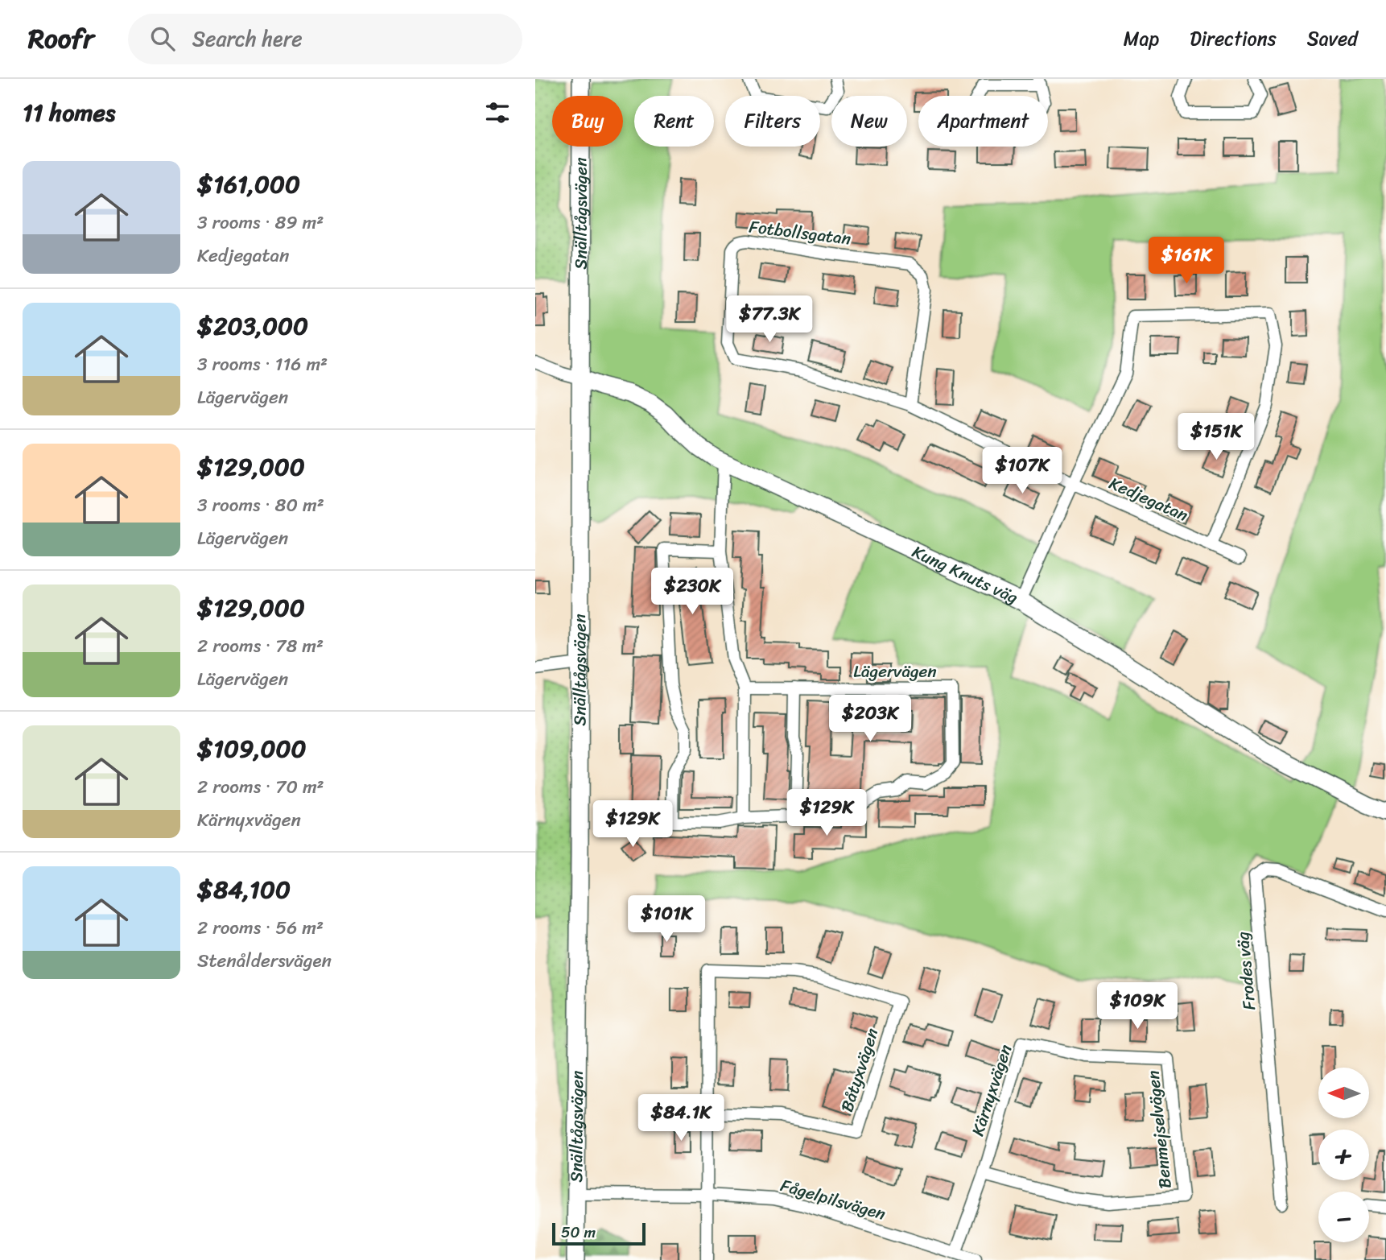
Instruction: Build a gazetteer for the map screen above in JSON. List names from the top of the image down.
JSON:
{
  "streets": {
    "street": [
      "Snälltågsvägen",
      "Fotbollsgatan",
      "Kedjegatan",
      "Kung Knuts väg",
      "Lägervägen",
      "Frodes väg",
      "Båtyxvägen",
      "Kärnyxvägen",
      "Benmejselvägen",
      "Fågelpilsvägen"
    ]
  },
  "crossings": [
    ["Snälltågsvägen", "Kung Knuts väg"],
    ["Snälltågsvägen", "Fågelpilsvägen"],
    ["Fotbollsgatan", "Kedjegatan"],
    ["Kärnyxvägen", "Benmejselvägen"],
    ["Kärnyxvägen", "Fågelpilsvägen"]
  ],
  "scale_bar": "50 m",
  "north": "left",
  "page": {
    "header": "Roofr",
    "search": "Search here",
    "nav": ["Map", "Directions", "Saved"],
    "heading": "11 homes",
    "chip": [
      "Buy",
      "Rent",
      "Filters",
      "New",
      "Apartment"
    ],
    "list": [
      {
        "name": "$161,000",
        "note": "3 rooms · 89 m² · Kedjegatan"
      },
      {
        "name": "$203,000",
        "note": "3 rooms · 116 m² · Lägervägen"
      },
      {
        "name": "$129,000",
        "note": "3 rooms · 80 m² · Lägervägen"
      },
      {
        "name": "$129,000",
        "note": "2 rooms · 78 m² · Lägervägen"
      },
      {
        "name": "$109,000",
        "note": "2 rooms · 70 m² · Kärnyxvägen"
      },
      {
        "name": "$84,100",
        "note": "2 rooms · 56 m² · Stenåldersvägen"
      }
    ],
    "price": [
      "$161K",
      "$77.3K",
      "$151K",
      "$107K",
      "$230K",
      "$203K",
      "$129K",
      "$129K",
      "$101K",
      "$109K",
      "$84.1K"
    ],
    "map_buttons": ["+", "−"],
    "scale": "50 m"
  }
}
